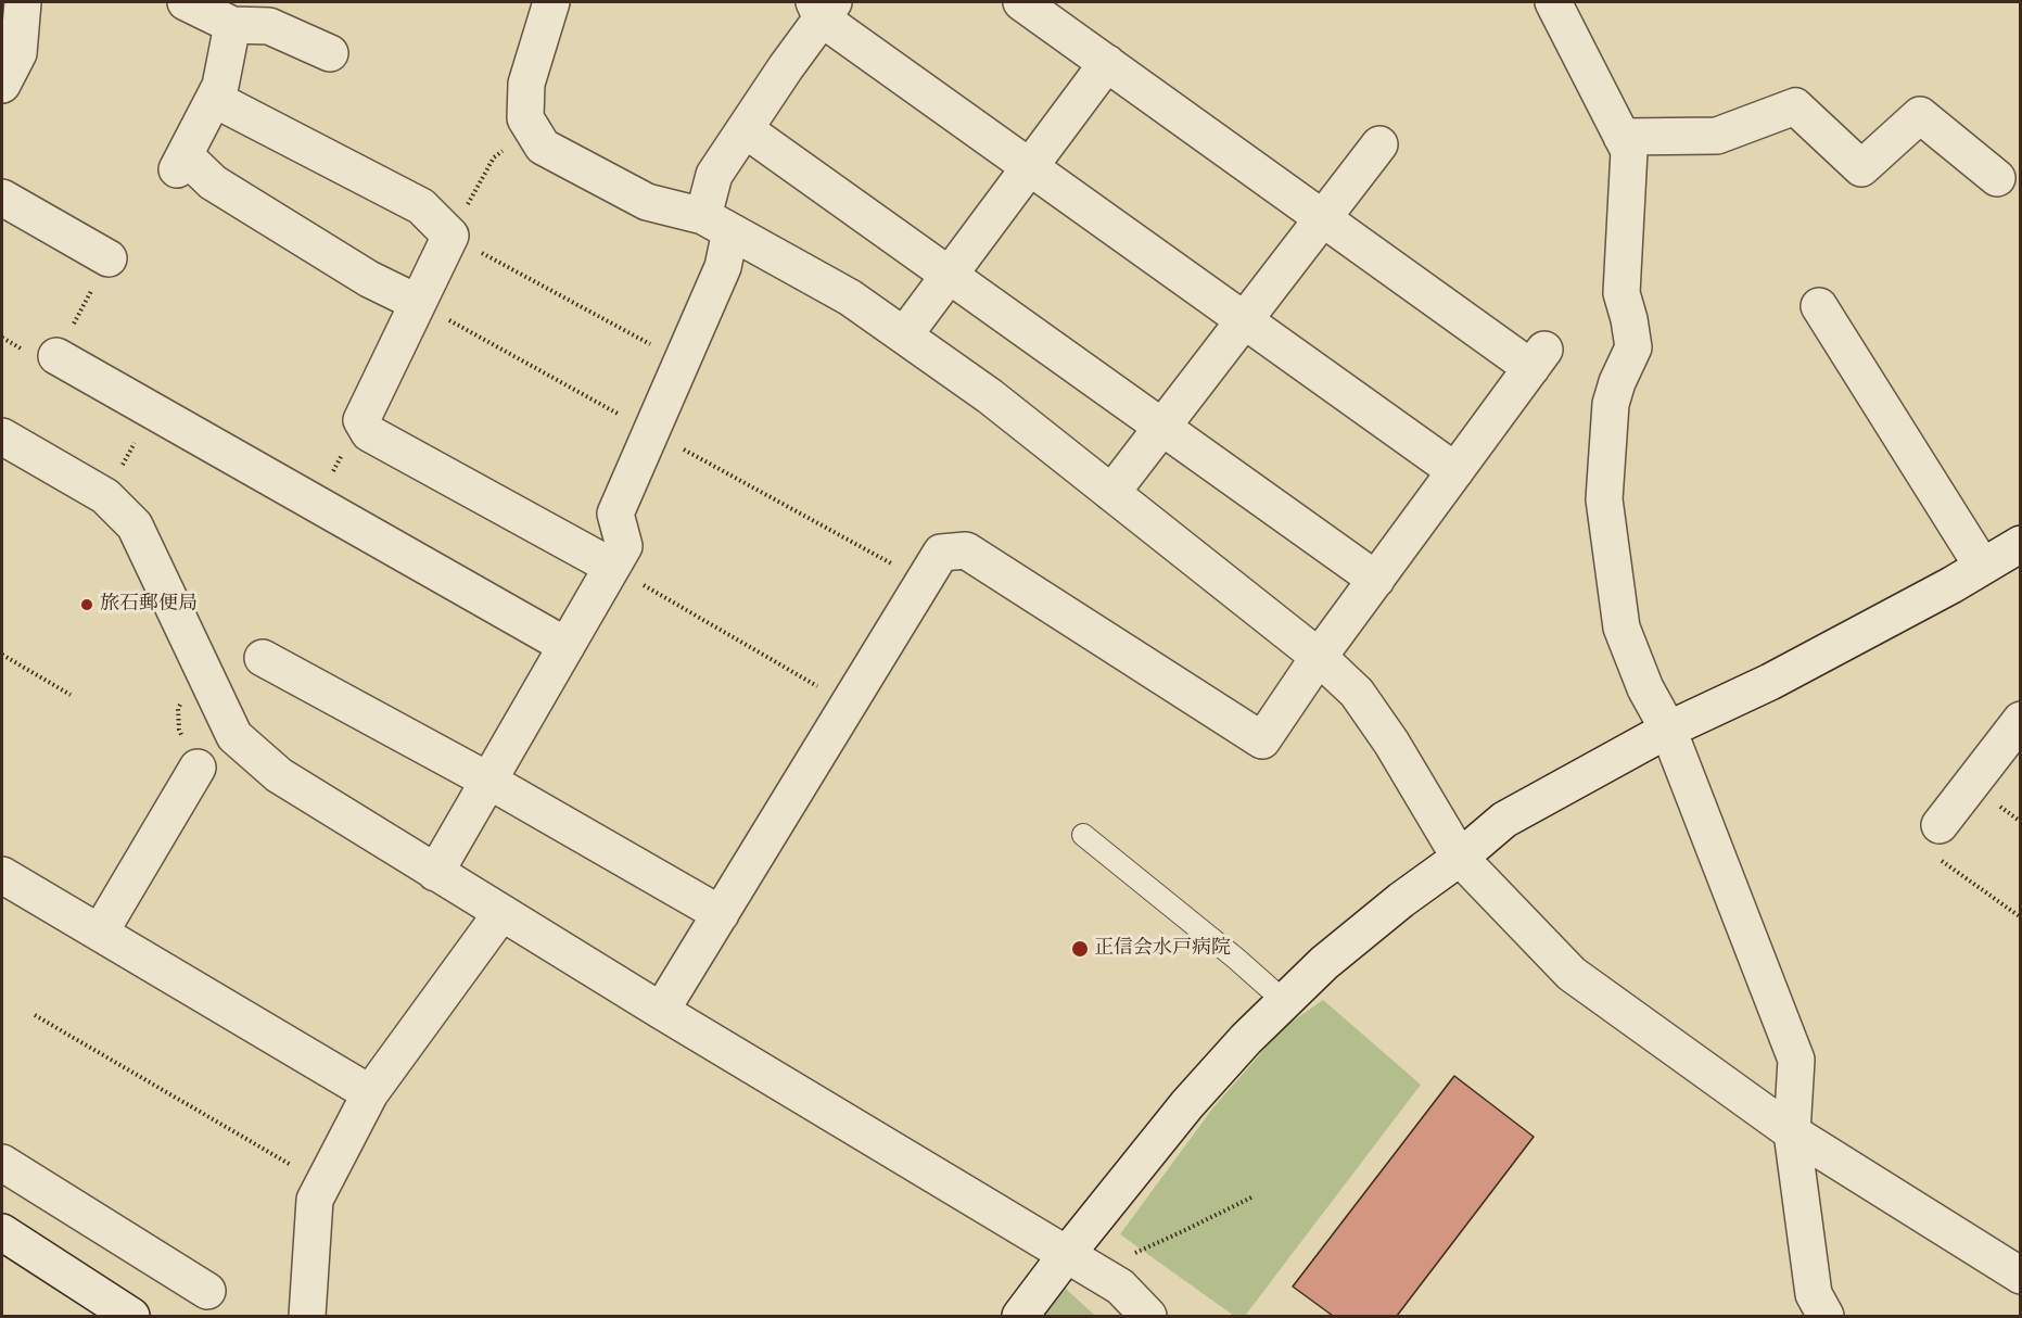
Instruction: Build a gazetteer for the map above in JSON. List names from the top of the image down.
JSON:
{
  "places": ["旅石郵便局", "正信会水戸病院"]
}
